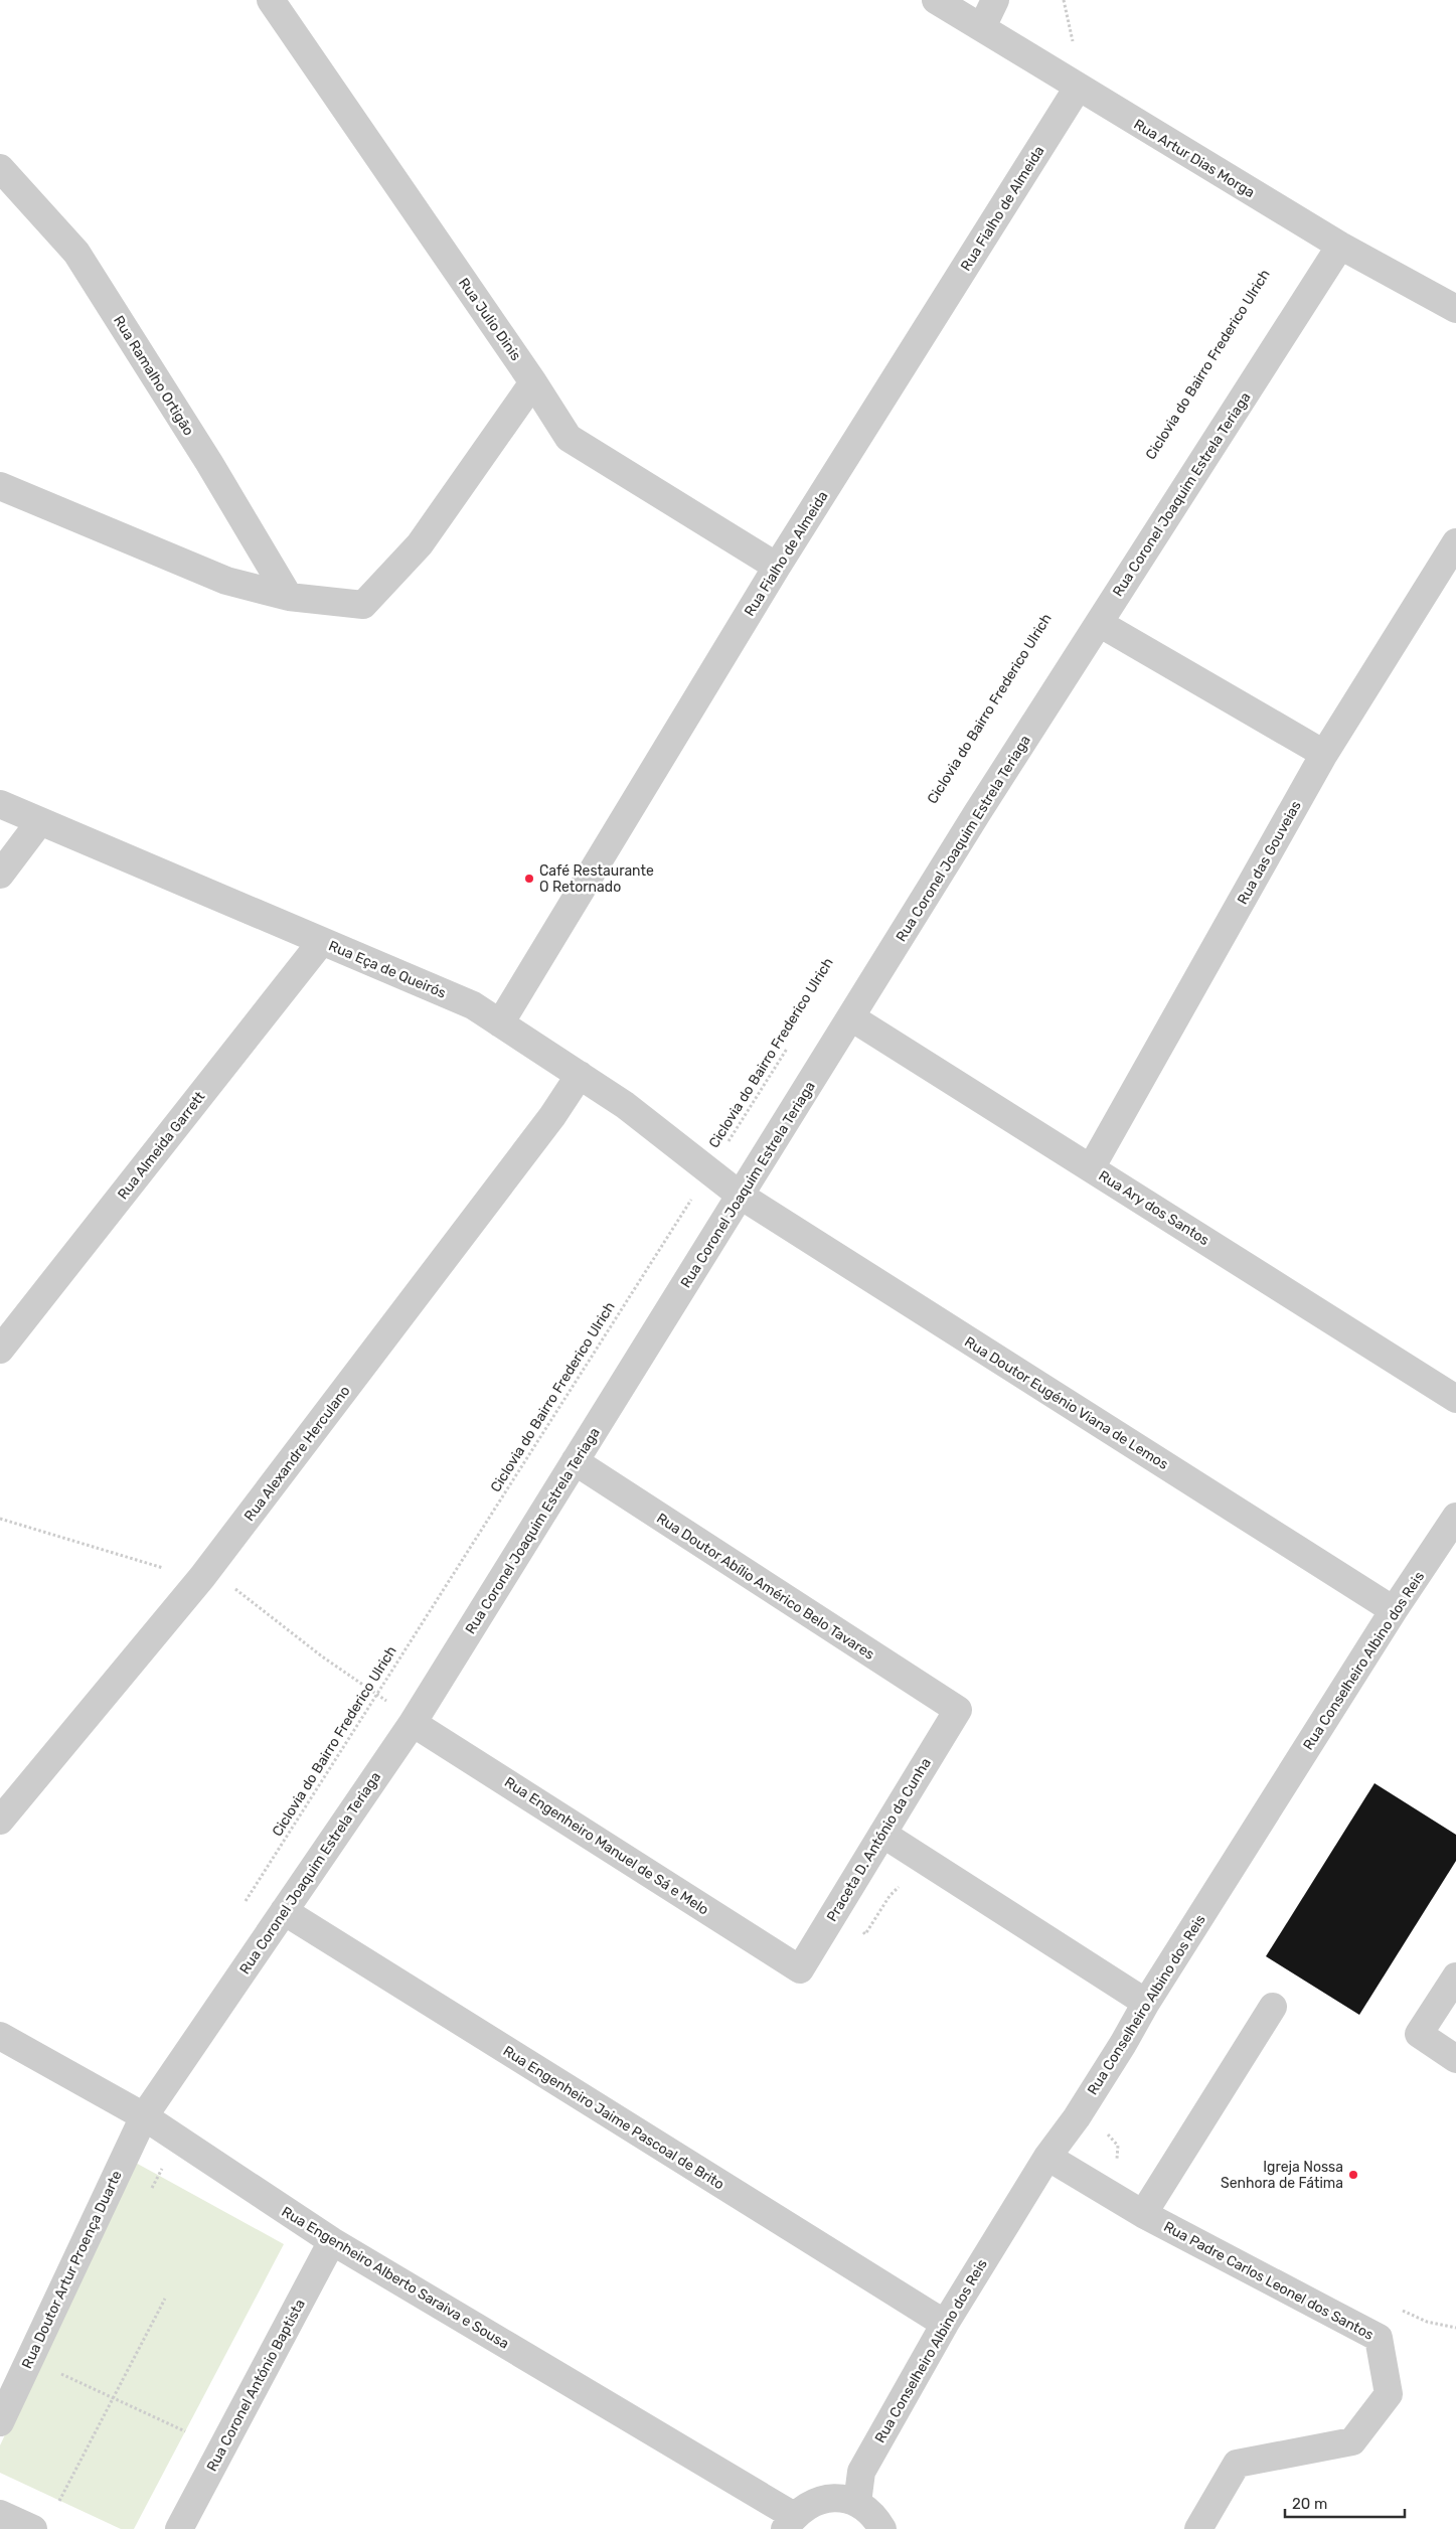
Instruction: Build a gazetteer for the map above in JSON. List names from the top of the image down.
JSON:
{
  "streets": {
    "street": [
      "Rua Artur Dias Morga",
      "Rua Fialho de Almeida",
      "Rua Julio Dinis",
      "Rua Ramalho Ortigão",
      "Rua Coronel Joaquim Estrela Teriaga",
      "Rua das Gouveias",
      "Rua Eça de Queirós",
      "Rua Almeida Garrett",
      "Rua Ary dos Santos",
      "Rua Doutor Eugénio Viana de Lemos",
      "Rua Alexandre Herculano",
      "Rua Doutor Abílio Américo Belo Tavares",
      "Rua Conselheiro Albino dos Reis",
      "Praceta D. António da Cunha",
      "Rua Engenheiro Manuel de Sá e Melo",
      "Rua Engenheiro Jaime Pascoal de Brito",
      "Rua Doutor Artur Proença Duarte",
      "Rua Engenheiro Alberto Saraiva e Sousa",
      "Rua Padre Carlos Leonel dos Santos",
      "Rua Coronel António Baptista"
    ],
    "path": ["Ciclovia do Bairro Frederico Ulrich"]
  },
  "crossings": [
    ["Rua Artur Dias Morga", "Rua Fialho de Almeida"],
    ["Rua Artur Dias Morga", "Rua Coronel Joaquim Estrela Teriaga"],
    ["Rua Fialho de Almeida", "Rua Julio Dinis"],
    ["Rua Fialho de Almeida", "Rua Eça de Queirós"],
    ["Ciclovia do Bairro Frederico Ulrich", "Rua Eça de Queirós"],
    ["Rua Coronel Joaquim Estrela Teriaga", "Rua Eça de Queirós"],
    ["Rua Coronel Joaquim Estrela Teriaga", "Rua Ary dos Santos"],
    ["Rua Coronel Joaquim Estrela Teriaga", "Rua Doutor Eugénio Viana de Lemos"],
    ["Rua Coronel Joaquim Estrela Teriaga", "Rua Doutor Abílio Américo Belo Tavares"],
    ["Rua Coronel Joaquim Estrela Teriaga", "Rua Engenheiro Manuel de Sá e Melo"],
    ["Rua Coronel Joaquim Estrela Teriaga", "Rua Engenheiro Jaime Pascoal de Brito"],
    ["Rua Coronel Joaquim Estrela Teriaga", "Rua Doutor Artur Proença Duarte"],
    ["Rua Coronel Joaquim Estrela Teriaga", "Rua Engenheiro Alberto Saraiva e Sousa"],
    ["Rua das Gouveias", "Rua Ary dos Santos"],
    ["Rua Eça de Queirós", "Rua Almeida Garrett"],
    ["Rua Eça de Queirós", "Rua Doutor Eugénio Viana de Lemos"],
    ["Rua Eça de Queirós", "Rua Alexandre Herculano"],
    ["Rua Doutor Eugénio Viana de Lemos", "Rua Conselheiro Albino dos Reis"],
    ["Rua Doutor Abílio Américo Belo Tavares", "Praceta D. António da Cunha"],
    ["Rua Conselheiro Albino dos Reis", "Rua Engenheiro Jaime Pascoal de Brito"],
    ["Rua Conselheiro Albino dos Reis", "Rua Padre Carlos Leonel dos Santos"],
    ["Praceta D. António da Cunha", "Rua Engenheiro Manuel de Sá e Melo"],
    ["Rua Doutor Artur Proença Duarte", "Rua Engenheiro Alberto Saraiva e Sousa"],
    ["Rua Engenheiro Alberto Saraiva e Sousa", "Rua Coronel António Baptista"]
  ],
  "places": ["Café Restaurante O Retornado", "Igreja Nossa Senhora de Fátima"],
  "scale_bar": "20 m"
}
